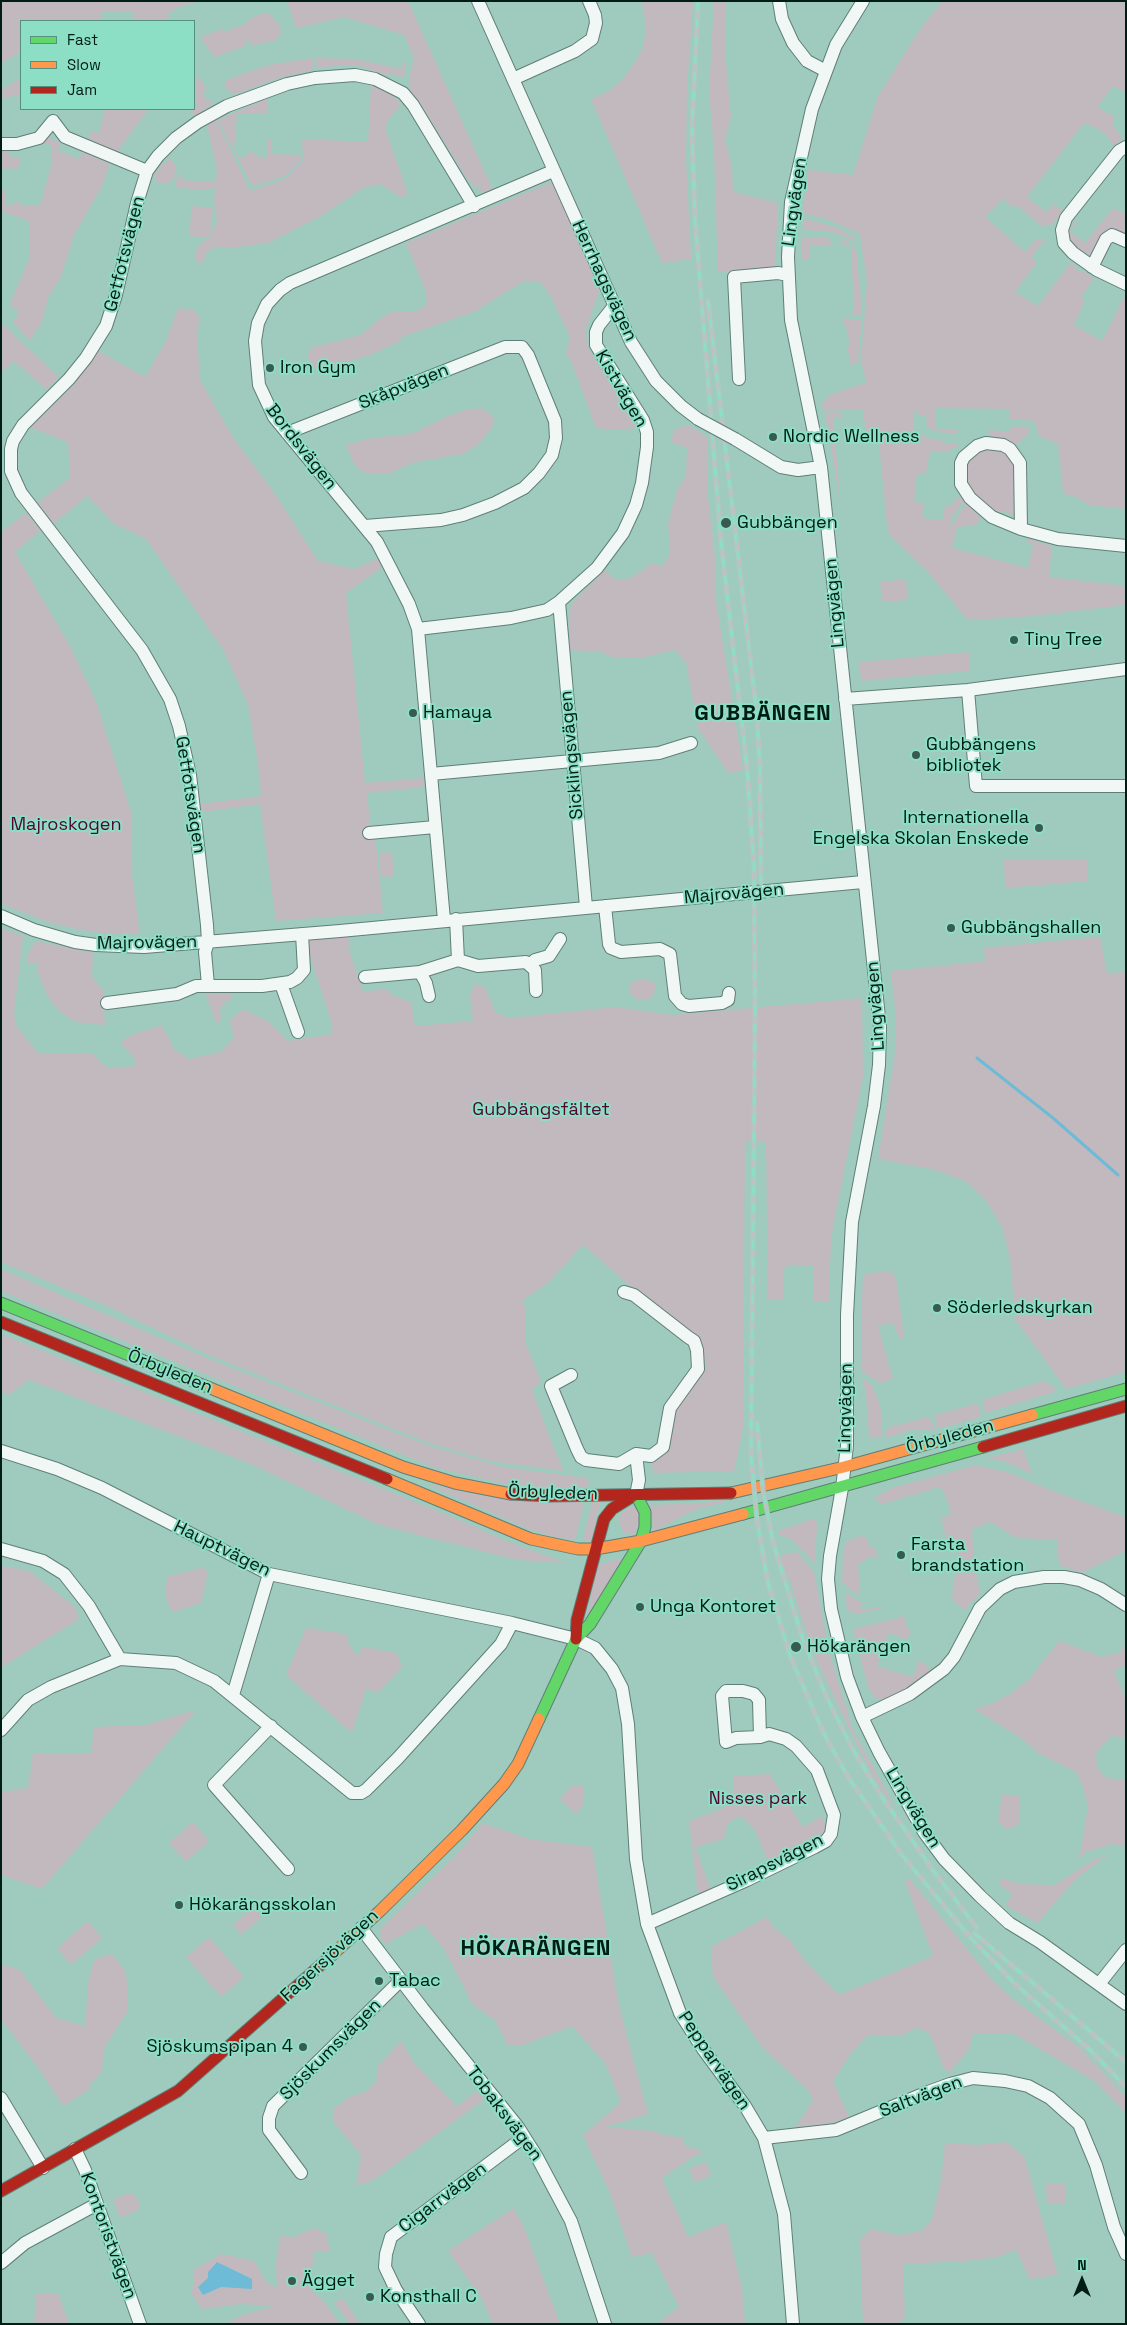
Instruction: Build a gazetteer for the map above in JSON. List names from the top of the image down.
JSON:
{
  "streets": {
    "main road": ["Örbyleden", "Fagersjövägen"],
    "street": [
      "Lingvägen",
      "Getfotsvägen",
      "Herrhagsvägen",
      "Skåpvägen",
      "Kistvägen",
      "Bordsvägen",
      "Sicklingsvägen",
      "Majrovägen",
      "Hauptvägen",
      "Sirapsvägen",
      "Sjöskumsvägen",
      "Pepparvägen",
      "Saltvägen",
      "Tobaksvägen",
      "Cigarrvägen",
      "Kontoristvägen"
    ]
  },
  "crossings": [
    ["Lingvägen", "Herrhagsvägen"],
    ["Lingvägen", "Majrovägen"],
    ["Lingvägen", "Örbyleden"],
    ["Getfotsvägen", "Bordsvägen"],
    ["Getfotsvägen", "Majrovägen"],
    ["Herrhagsvägen", "Kistvägen"],
    ["Herrhagsvägen", "Bordsvägen"],
    ["Skåpvägen", "Bordsvägen"],
    ["Kistvägen", "Bordsvägen"],
    ["Kistvägen", "Sicklingsvägen"],
    ["Bordsvägen", "Majrovägen"],
    ["Sicklingsvägen", "Majrovägen"],
    ["Örbyleden", "Fagersjövägen"],
    ["Hauptvägen", "Fagersjövägen"],
    ["Hauptvägen", "Pepparvägen"],
    ["Sirapsvägen", "Pepparvägen"],
    ["Fagersjövägen", "Pepparvägen"],
    ["Fagersjövägen", "Tobaksvägen"],
    ["Fagersjövägen", "Kontoristvägen"],
    ["Sjöskumsvägen", "Tobaksvägen"],
    ["Pepparvägen", "Saltvägen"],
    ["Tobaksvägen", "Cigarrvägen"]
  ],
  "districts": ["GUBBÄNGEN", "HÖKARÄNGEN"],
  "parks": ["Majroskogen", "Gubbängsfältet", "Nisses park"],
  "places": [
    "Iron Gym",
    "Nordic Wellness",
    "Gubbängen",
    "Tiny Tree",
    "Hamaya",
    "Gubbängens bibliotek",
    "Internationella Engelska Skolan Enskede",
    "Gubbängshallen",
    "Söderledskyrkan",
    "Farsta brandstation",
    "Unga Kontoret",
    "Hökarängen",
    "Hökarängsskolan",
    "Tabac",
    "Sjöskumspipan 4",
    "Ägget",
    "Konsthall C"
  ],
  "legend": ["Fast", "Slow", "Jam"],
  "north": "top"
}
